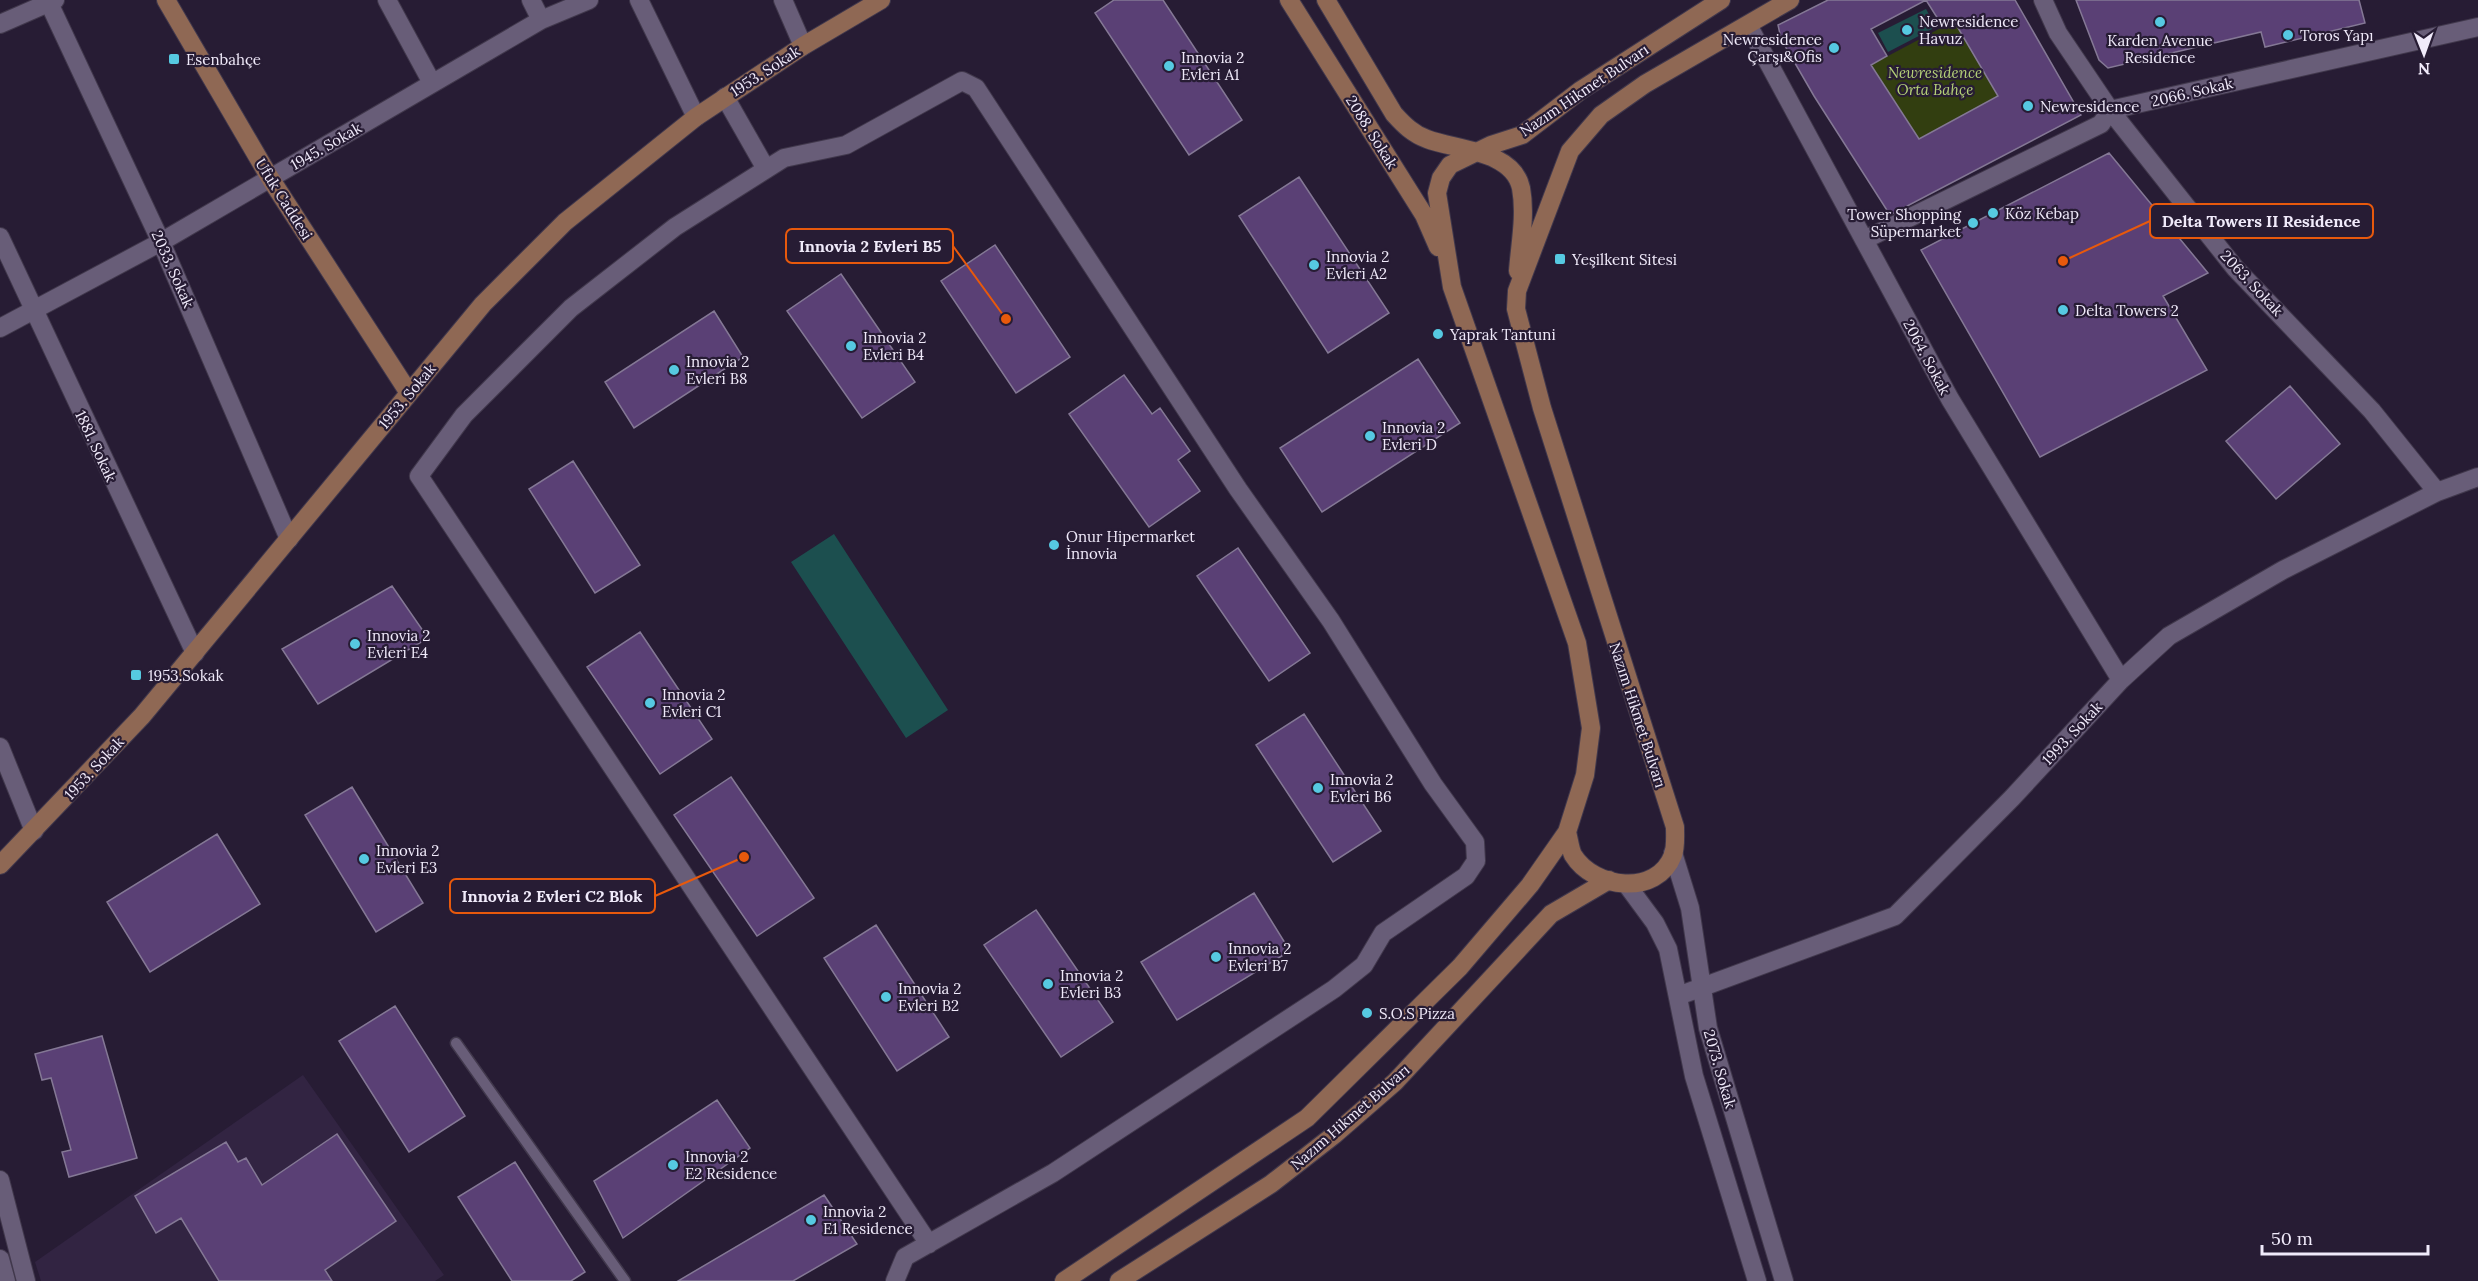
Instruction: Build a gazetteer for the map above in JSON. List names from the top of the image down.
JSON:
{
  "streets": {
    "main road": [
      "1953. Sokak",
      "Nazım Hikmet Bulvarı",
      "2088. Sokak",
      "Ufuk Caddesi"
    ],
    "street": [
      "2066. Sokak",
      "1945. Sokak",
      "2033. Sokak",
      "2063. Sokak",
      "2064. Sokak",
      "1881. Sokak",
      "1993. Sokak",
      "2073. Sokak"
    ]
  },
  "crossings": [
    ["1953. Sokak", "Ufuk Caddesi"],
    ["1953. Sokak", "2033. Sokak"],
    ["1953. Sokak", "1881. Sokak"],
    ["Nazım Hikmet Bulvarı", "2088. Sokak"],
    ["Nazım Hikmet Bulvarı", "2064. Sokak"],
    ["Nazım Hikmet Bulvarı", "2073. Sokak"],
    ["2066. Sokak", "2063. Sokak"],
    ["1945. Sokak", "Ufuk Caddesi"],
    ["1945. Sokak", "2033. Sokak"],
    ["1945. Sokak", "1881. Sokak"],
    ["2063. Sokak", "1993. Sokak"],
    ["2064. Sokak", "1993. Sokak"],
    ["1993. Sokak", "2073. Sokak"]
  ],
  "parks": ["Newresidence Orta Bahçe"],
  "places": {
    "other": [
      "Karden Avenue Residence",
      "Newresidence Havuz",
      "Toros Yapı",
      "Newresidence Çarşı&Ofis",
      "Innovia 2 Evleri A1",
      "Newresidence",
      "Köz Kebap",
      "Tower Shopping Süpermarket",
      "Delta Towers II Residence",
      "Innovia 2 Evleri A2",
      "Delta Towers 2",
      "Innovia 2 Evleri B5",
      "Yaprak Tantuni",
      "Innovia 2 Evleri B4",
      "Innovia 2 Evleri B8",
      "Innovia 2 Evleri D",
      "Onur Hipermarket İnnovia",
      "Innovia 2 Evleri E4",
      "Innovia 2 Evleri C1",
      "Innovia 2 Evleri B6",
      "Innovia 2 Evleri C2 Blok",
      "Innovia 2 Evleri E3",
      "Innovia 2 Evleri B7",
      "Innovia 2 Evleri B3",
      "Innovia 2 Evleri B2",
      "S.O.S Pizza",
      "Innovia 2 E2 Residence",
      "Innovia 2 E1 Residence"
    ],
    "transit": ["Esenbahçe", "Yeşilkent Sitesi", "1953.Sokak"]
  },
  "scale_bar": "50 m",
  "north": "bottom"
}
